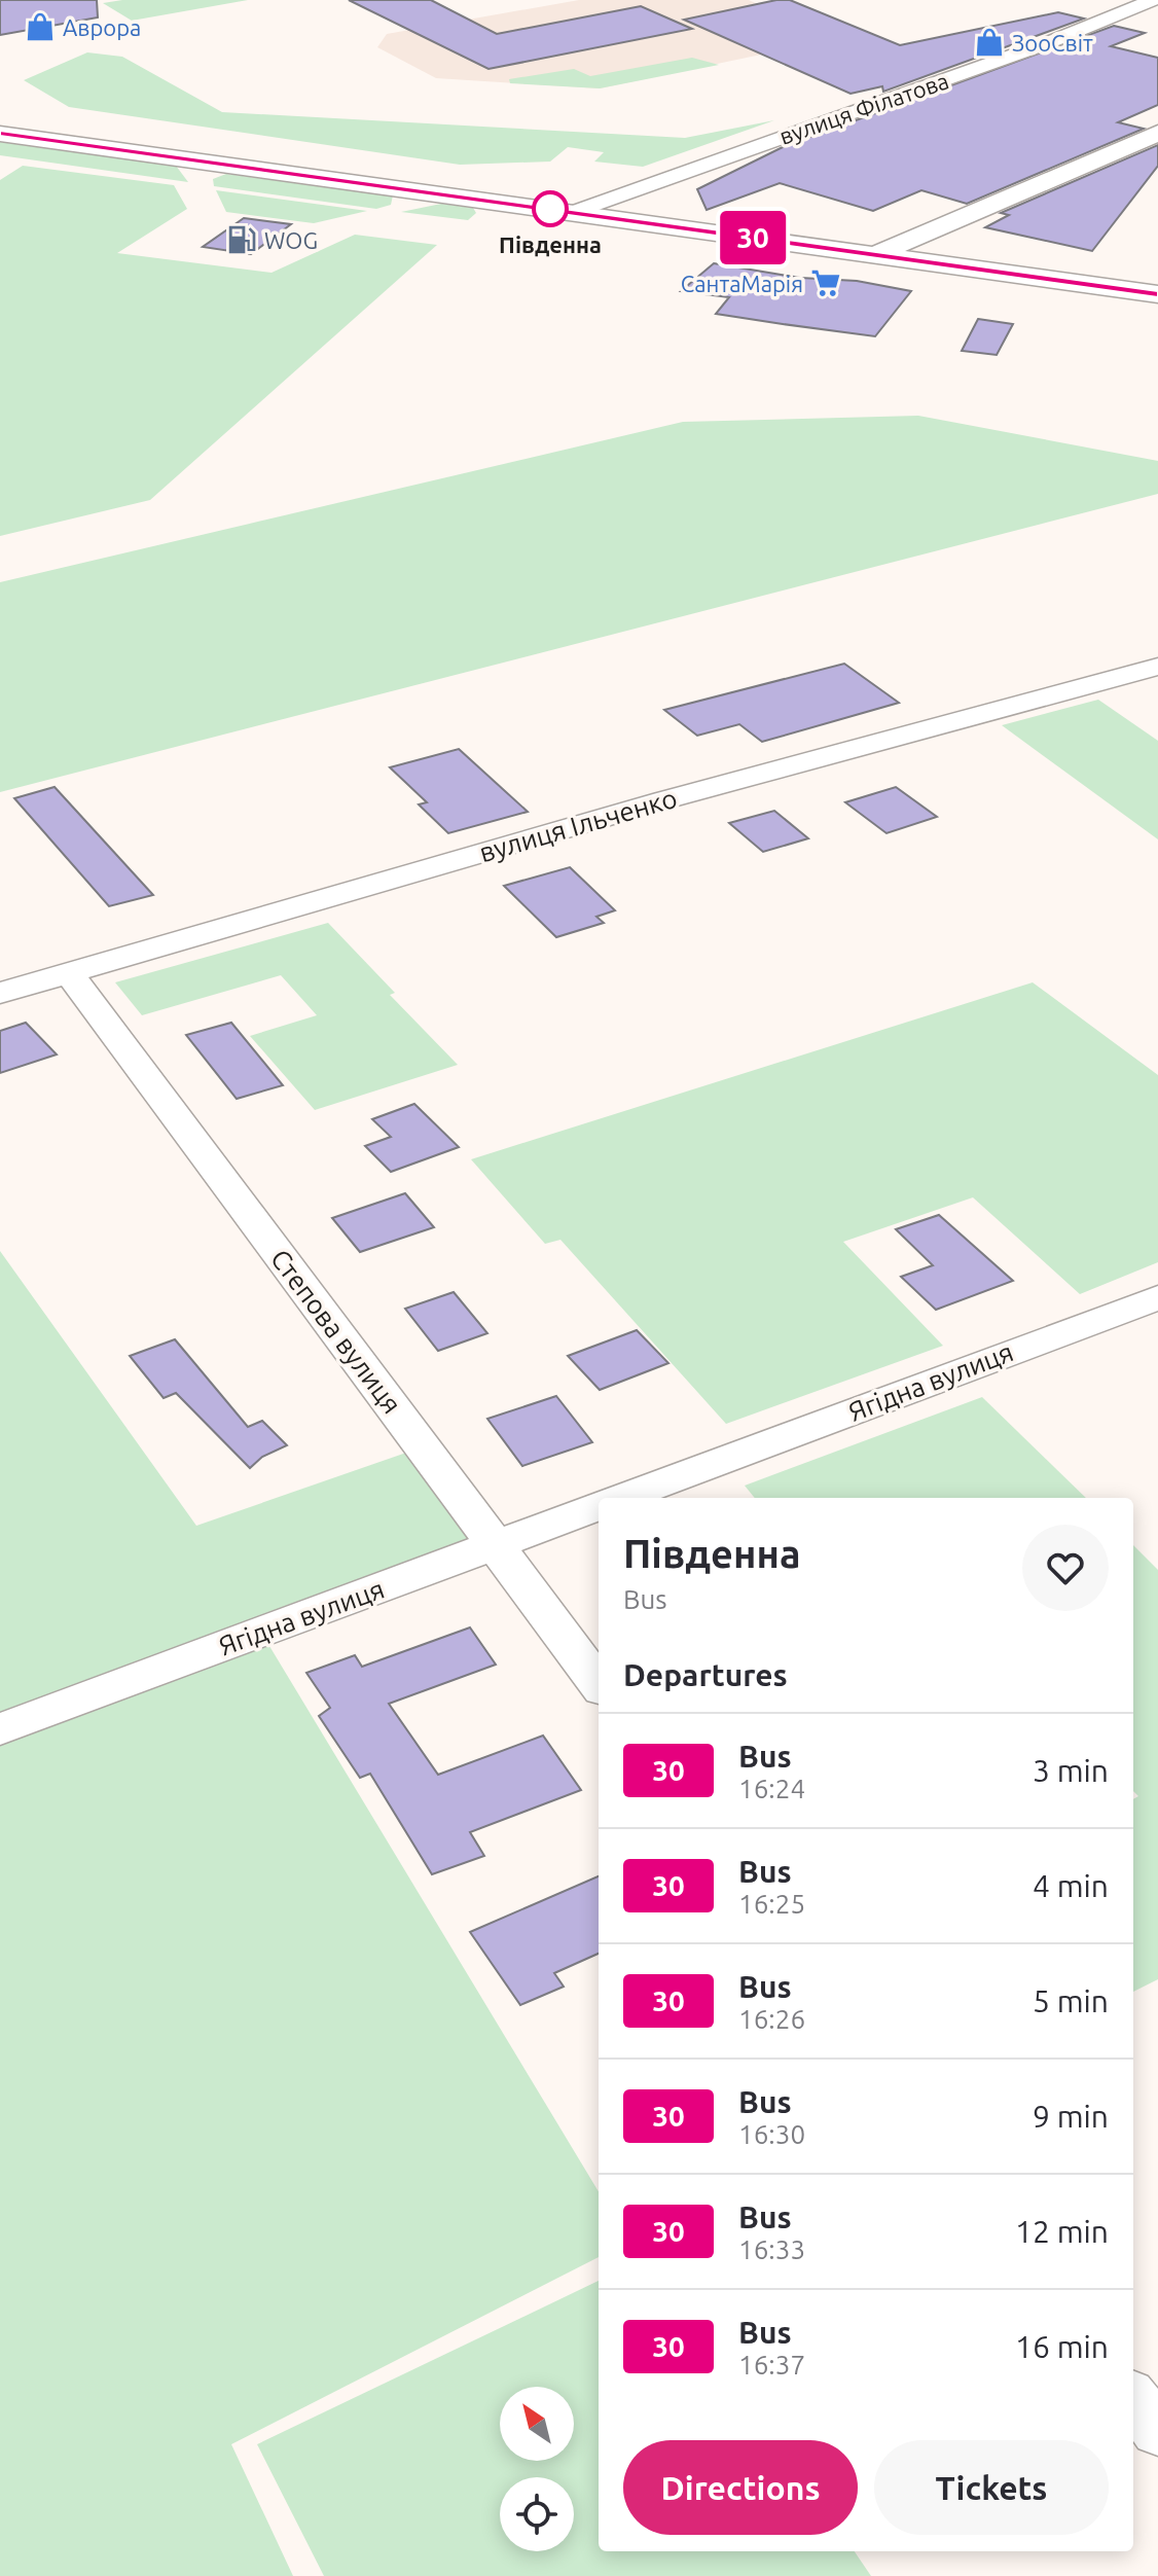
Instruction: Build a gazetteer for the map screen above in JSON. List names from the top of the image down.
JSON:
{
  "streets": {
    "street": [
      "вулиця Філатова",
      "вулиця Ільченко",
      "Степова вулиця",
      "Ягідна вулиця"
    ]
  },
  "crossings": [
    ["вулиця Ільченко", "Степова вулиця"],
    ["Степова вулиця", "Ягідна вулиця"]
  ],
  "places": {
    "shop": ["Аврора", "ЗооСвiт"],
    "other": ["Південна"],
    "fuel station": ["WOG"],
    "supermarket": ["СантаМарія"]
  },
  "lines": ["bus line 30"],
  "north": "top left",
  "page": {
    "on_map": "30",
    "heading": [
      ["Південна", "Bus"],
      "Departures"
    ],
    "list": [
      {
        "mark": "30",
        "name": "Bus",
        "note": "16:24",
        "value": "3 min"
      },
      {
        "mark": "30",
        "name": "Bus",
        "note": "16:25",
        "value": "4 min"
      },
      {
        "mark": "30",
        "name": "Bus",
        "note": "16:26",
        "value": "5 min"
      },
      {
        "mark": "30",
        "name": "Bus",
        "note": "16:30",
        "value": "9 min"
      },
      {
        "mark": "30",
        "name": "Bus",
        "note": "16:33",
        "value": "12 min"
      },
      {
        "mark": "30",
        "name": "Bus",
        "note": "16:37",
        "value": "16 min"
      }
    ],
    "buttons": ["Directions", "Tickets"]
  }
}
